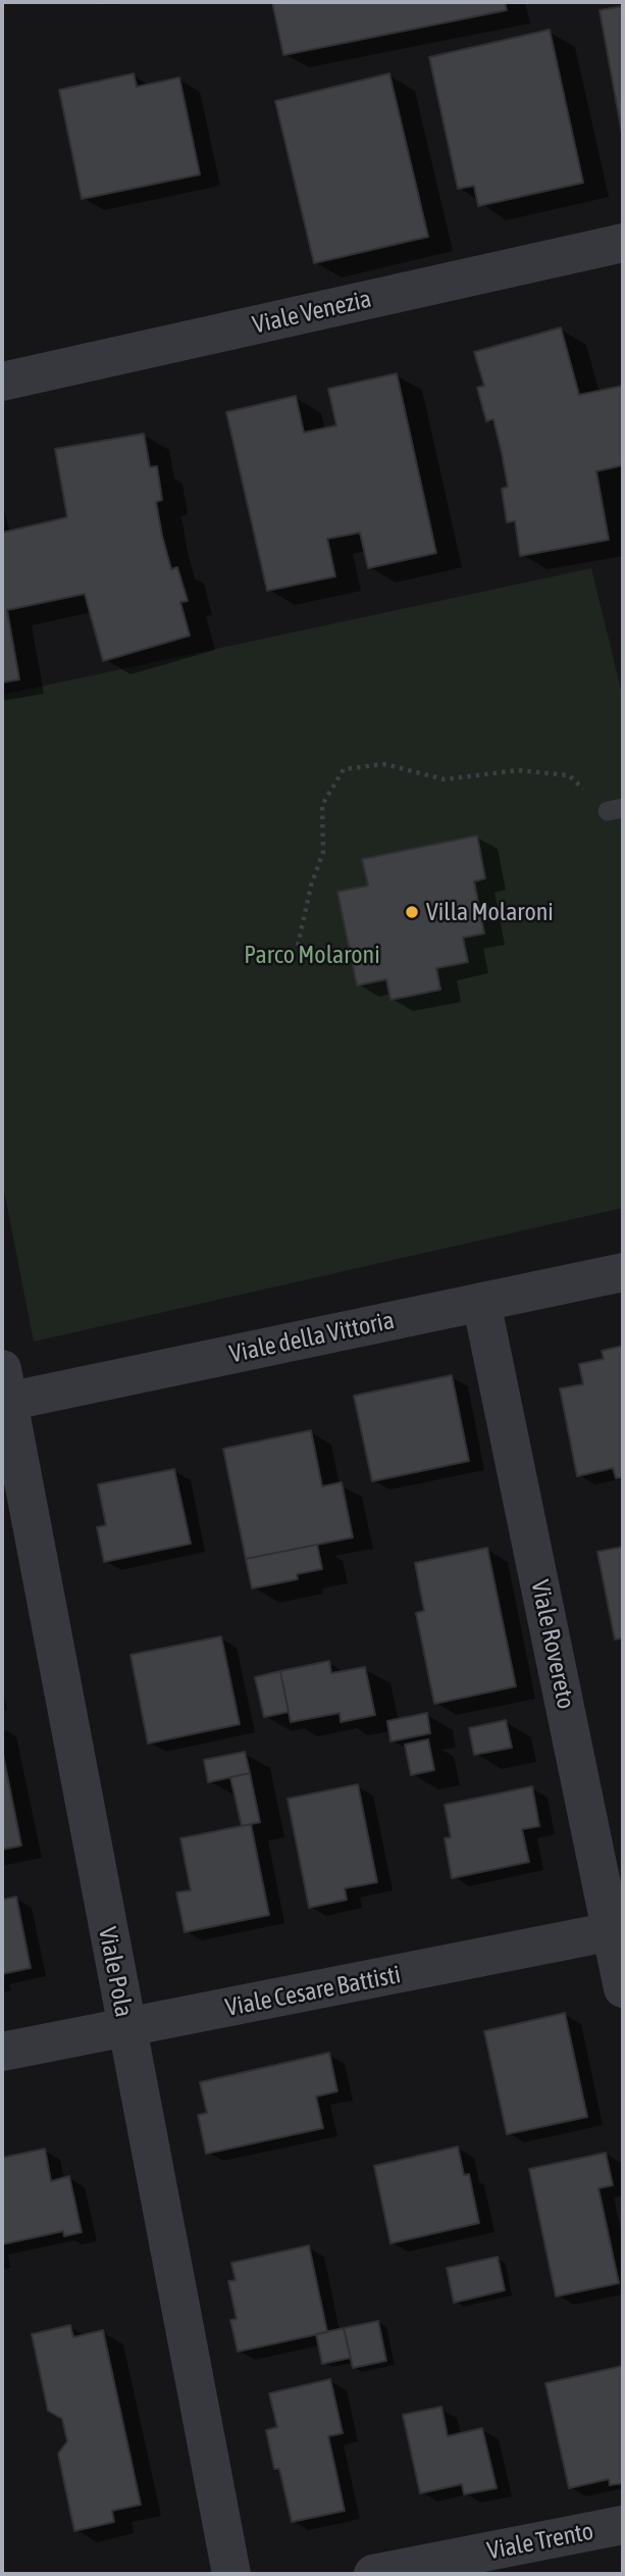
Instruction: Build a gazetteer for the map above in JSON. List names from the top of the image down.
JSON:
{
  "streets": {
    "street": [
      "Viale Venezia",
      "Viale della Vittoria",
      "Viale Rovereto",
      "Viale Pola",
      "Viale Cesare Battisti",
      "Viale Trento"
    ]
  },
  "crossings": [
    ["Viale della Vittoria", "Viale Rovereto"],
    ["Viale della Vittoria", "Viale Pola"],
    ["Viale Rovereto", "Viale Cesare Battisti"],
    ["Viale Pola", "Viale Cesare Battisti"]
  ],
  "parks": ["Parco Molaroni"],
  "places": ["Villa Molaroni"]
}
